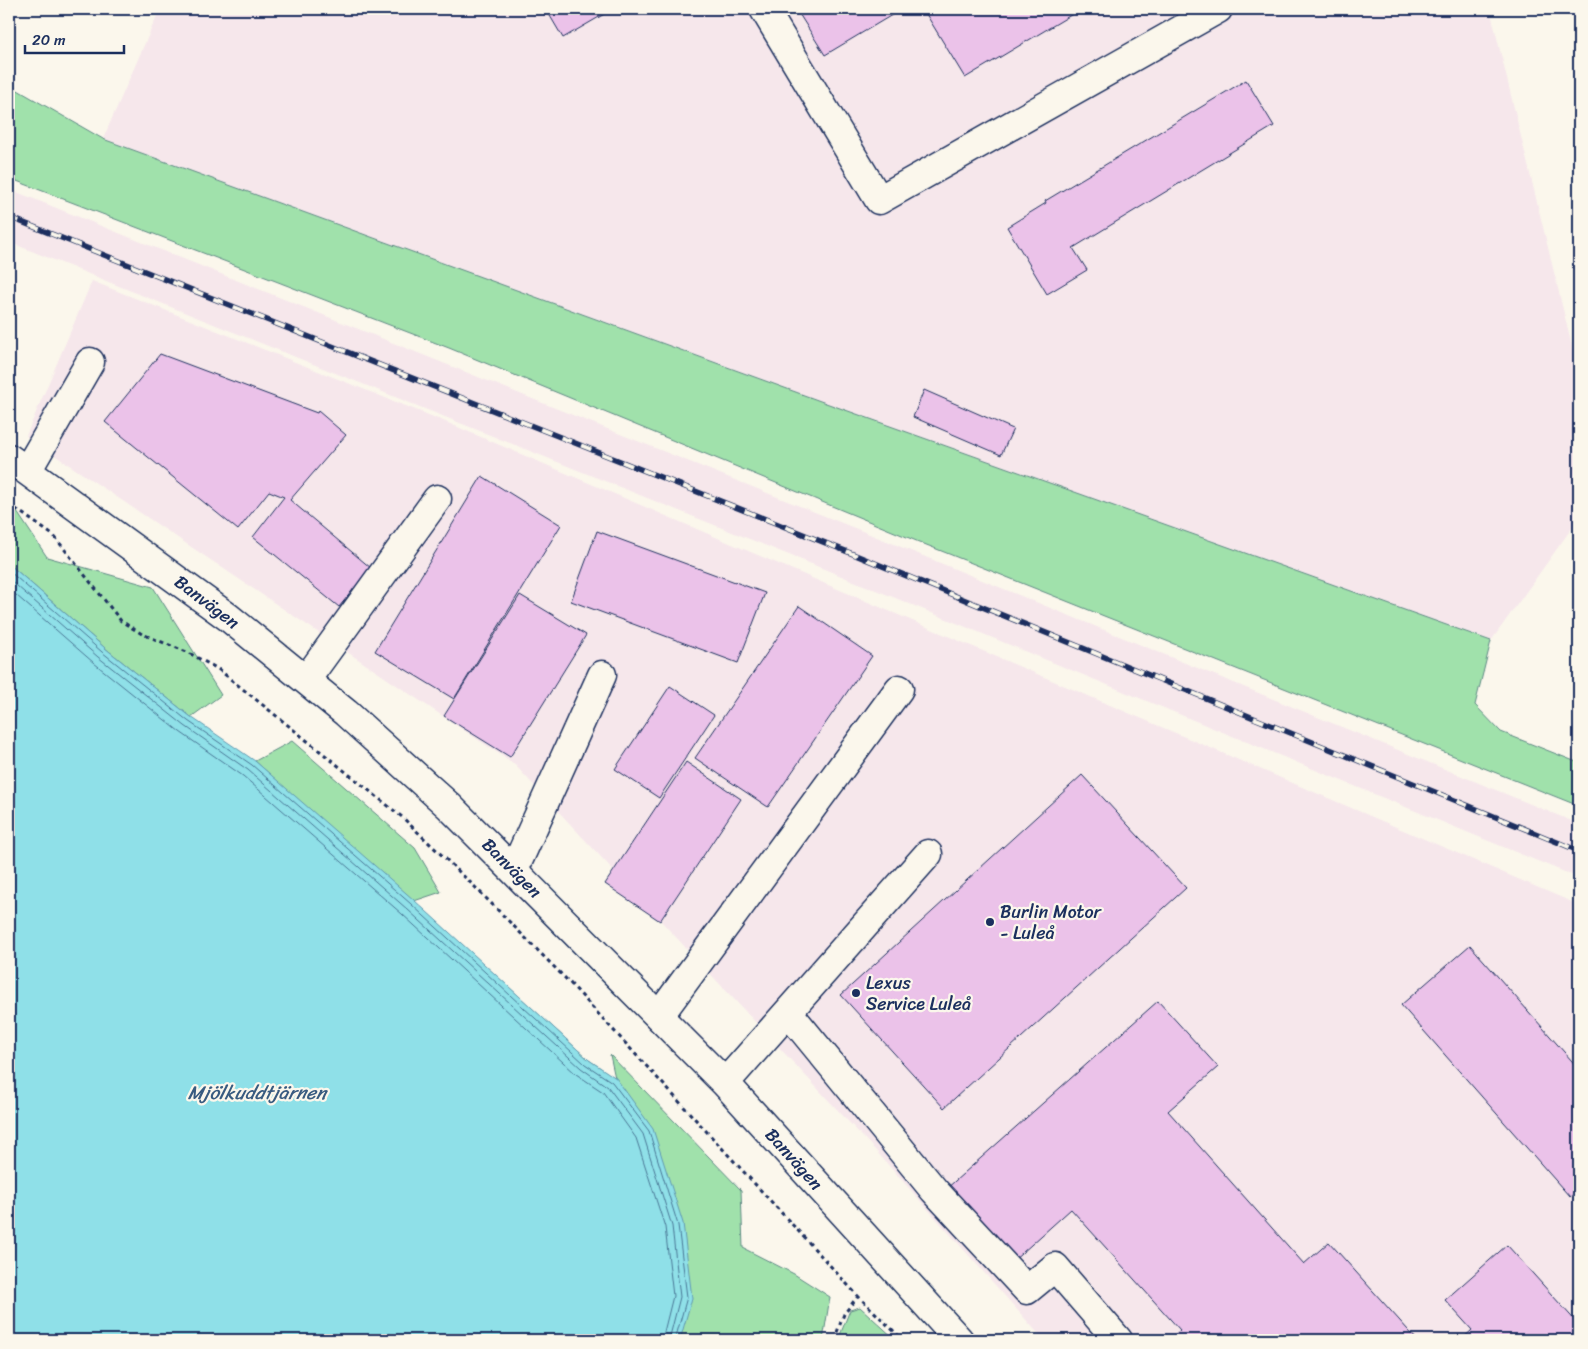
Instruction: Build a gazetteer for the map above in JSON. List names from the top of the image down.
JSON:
{
  "streets": {
    "street": ["Banvägen"]
  },
  "water": ["Mjölkuddtjärnen"],
  "places": ["Burlin Motor - Luleå", "Lexus Service Luleå"],
  "scale_bar": "20 m"
}
